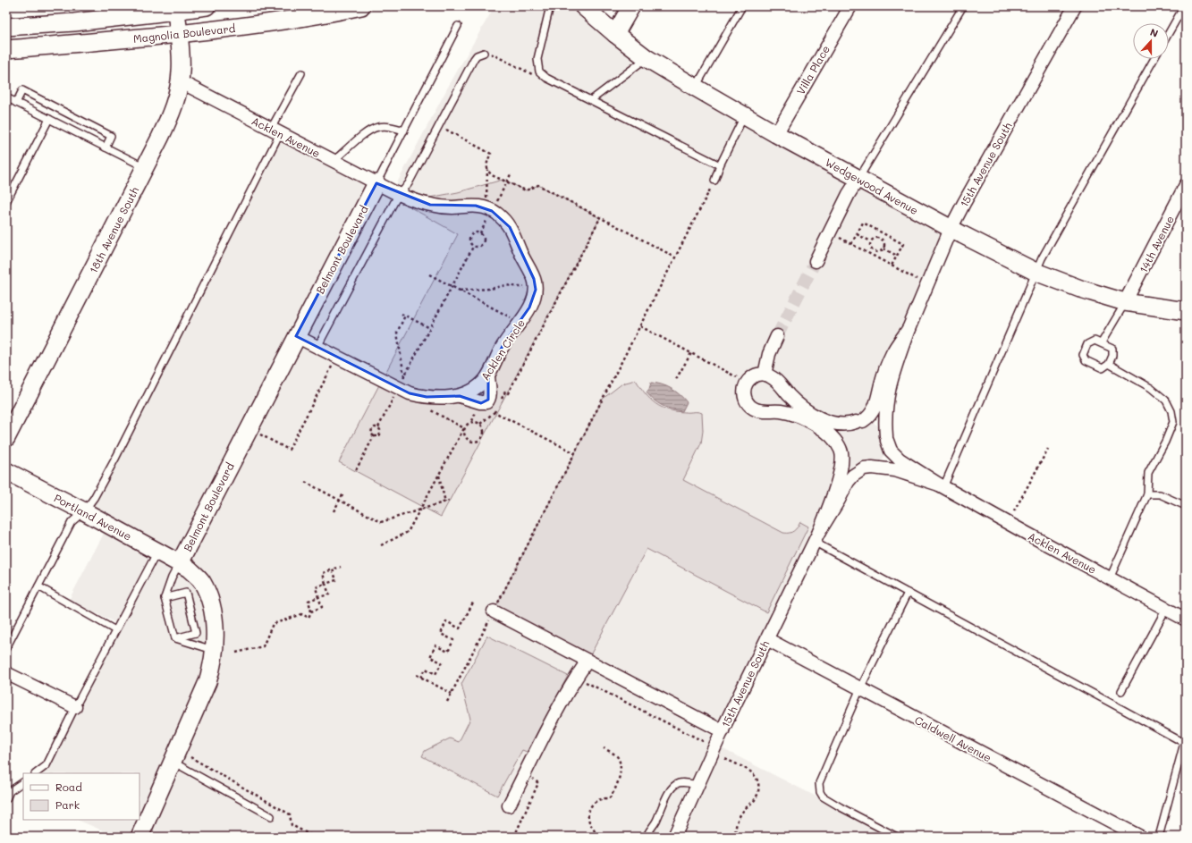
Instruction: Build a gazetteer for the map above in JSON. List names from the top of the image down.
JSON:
{
  "streets": {
    "street": [
      "Magnolia Boulevard",
      "Villa Place",
      "Acklen Avenue",
      "15th Avenue South",
      "Wedgewood Avenue",
      "18th Avenue South",
      "14th Avenue",
      "Belmont Boulevard",
      "Acklen Circle",
      "Portland Avenue",
      "Caldwell Avenue"
    ]
  },
  "crossings": [
    ["Magnolia Boulevard", "18th Avenue South"],
    ["Villa Place", "Wedgewood Avenue"],
    ["Acklen Avenue", "15th Avenue South"],
    ["Acklen Avenue", "18th Avenue South"],
    ["Acklen Avenue", "Belmont Boulevard"],
    ["15th Avenue South", "Wedgewood Avenue"],
    ["15th Avenue South", "Caldwell Avenue"],
    ["Wedgewood Avenue", "14th Avenue"],
    ["Belmont Boulevard", "Acklen Circle"],
    ["Belmont Boulevard", "Portland Avenue"]
  ],
  "legend": ["Road", "Park"],
  "north": "top"
}
